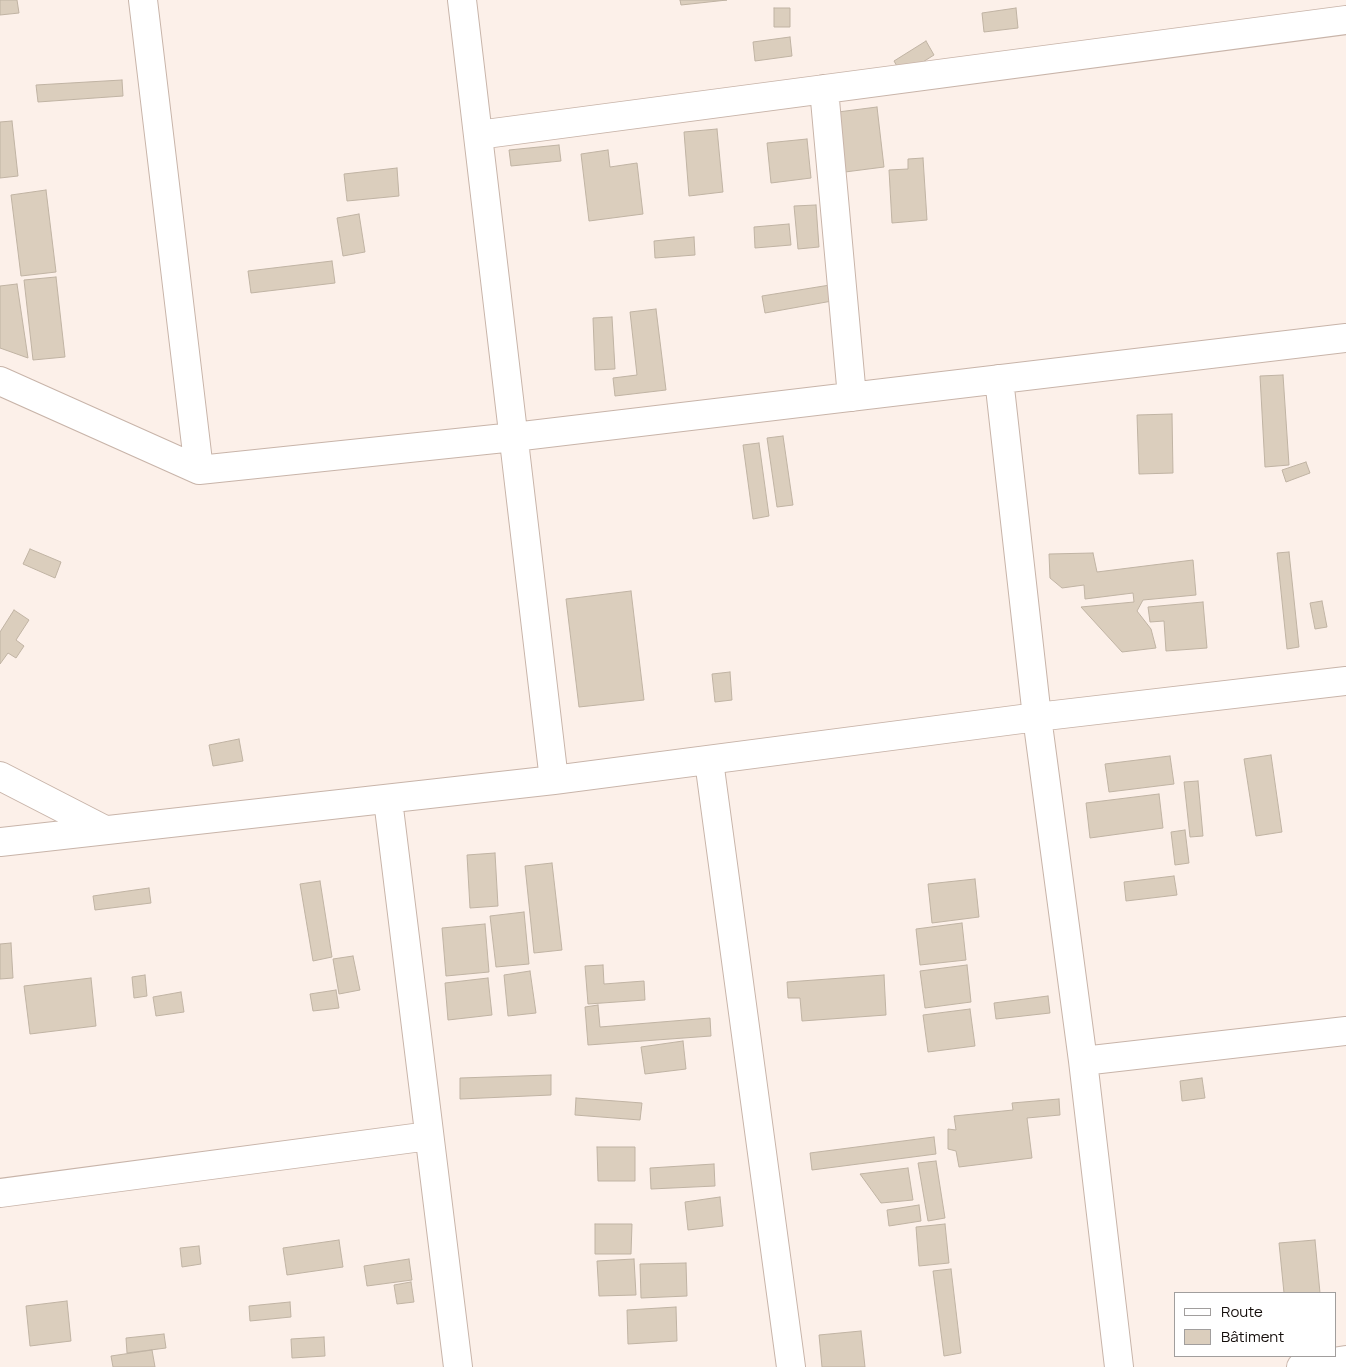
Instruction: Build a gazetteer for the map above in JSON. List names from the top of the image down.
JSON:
{
  "legend": ["Route", "Bâtiment"]
}
